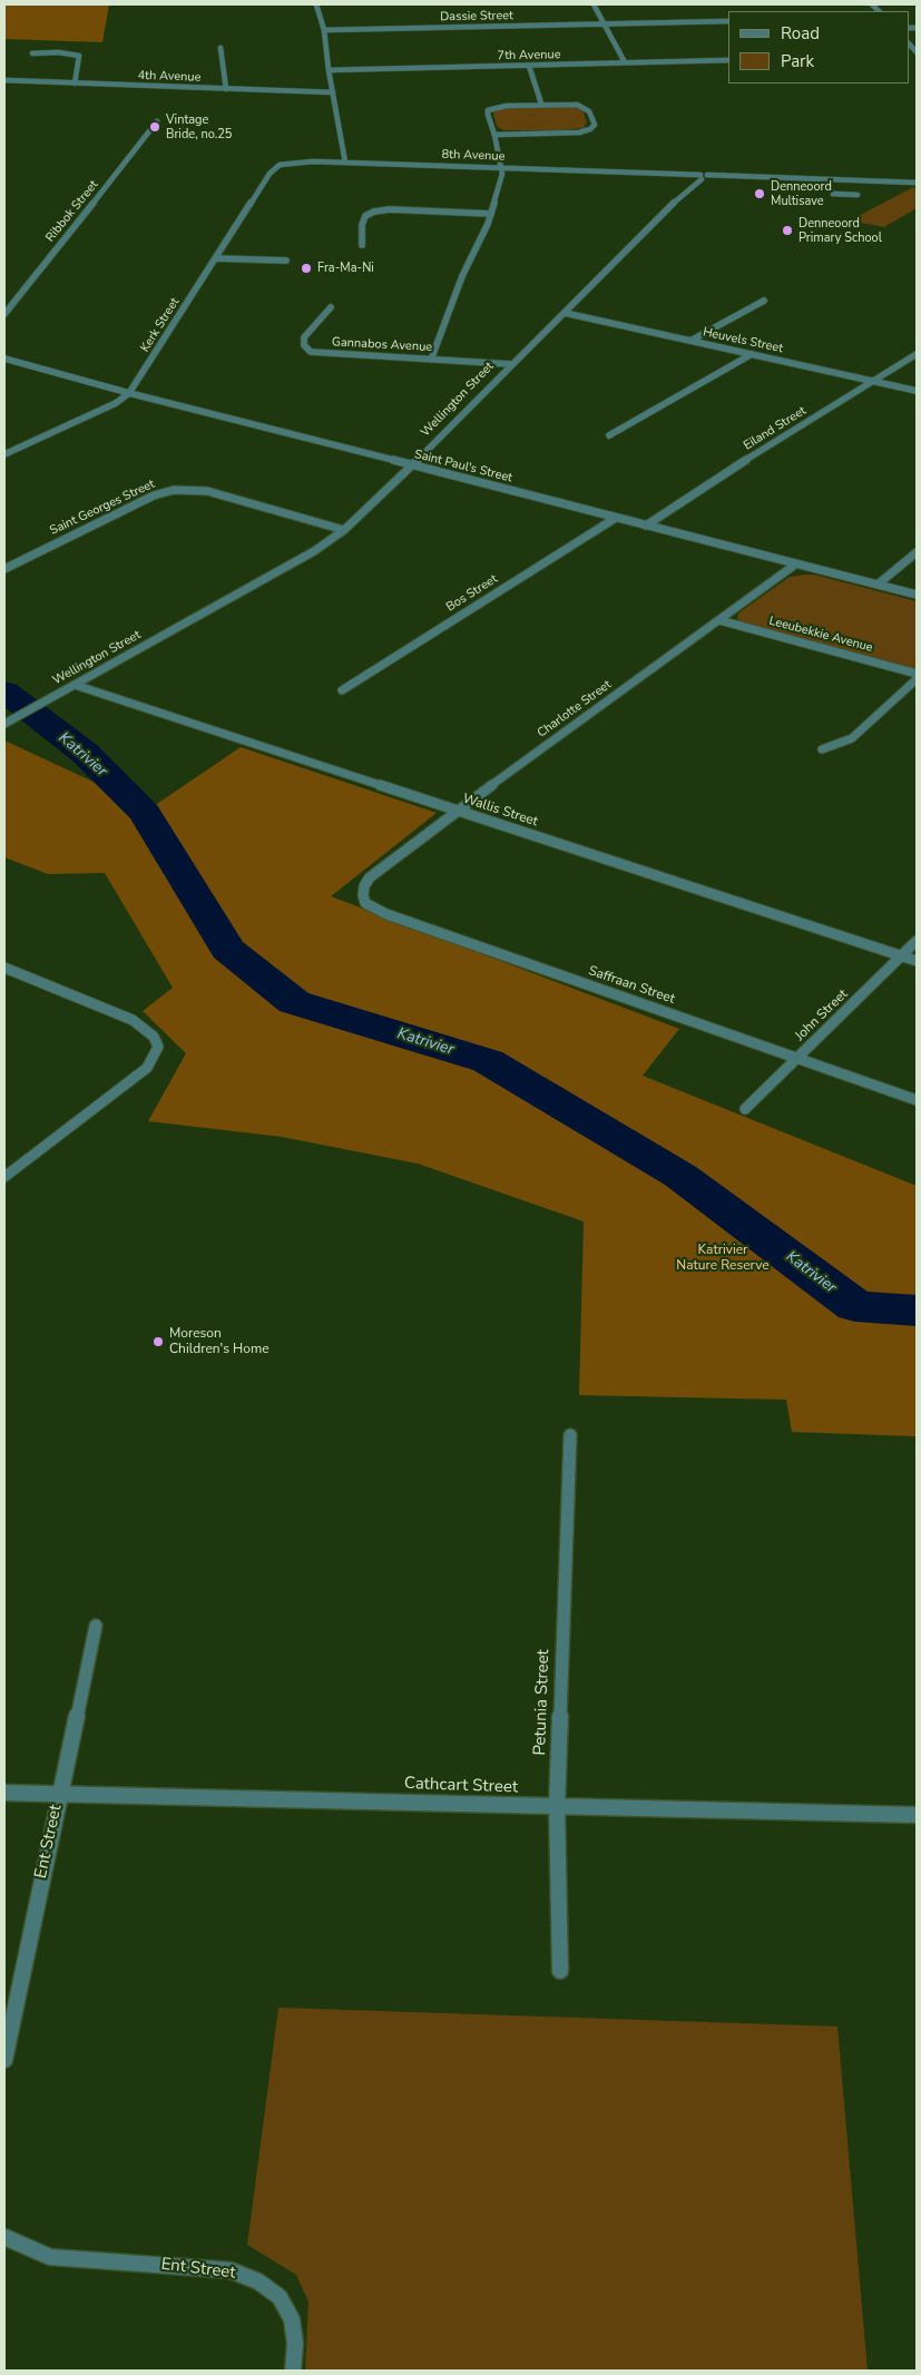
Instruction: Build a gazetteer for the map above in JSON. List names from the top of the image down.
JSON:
{
  "streets": {
    "street": [
      "Dassie Street",
      "7th Avenue",
      "4th Avenue",
      "8th Avenue",
      "Ribbok Street",
      "Kerk Street",
      "Heuvels Street",
      "Gannabos Avenue",
      "Wellington Street",
      "Eiland Street",
      "Saint Paul's Street",
      "Saint Georges Street",
      "Bos Street",
      "Leeubekkie Avenue",
      "Charlotte Street",
      "Wallis Street",
      "Saffraan Street",
      "John Street",
      "Petunia Street",
      "Cathcart Street",
      "Ent Street"
    ]
  },
  "crossings": [
    ["8th Avenue", "Kerk Street"],
    ["8th Avenue", "Wellington Street"],
    ["Kerk Street", "Saint Paul's Street"],
    ["Heuvels Street", "Wellington Street"],
    ["Heuvels Street", "Eiland Street"],
    ["Gannabos Avenue", "Wellington Street"],
    ["Wellington Street", "Saint Paul's Street"],
    ["Wellington Street", "Saint Georges Street"],
    ["Wellington Street", "Wallis Street"],
    ["Eiland Street", "Saint Paul's Street"],
    ["Saint Paul's Street", "Bos Street"],
    ["Saint Paul's Street", "Charlotte Street"],
    ["Leeubekkie Avenue", "Charlotte Street"],
    ["Charlotte Street", "Wallis Street"],
    ["Charlotte Street", "Saffraan Street"],
    ["Wallis Street", "John Street"],
    ["Saffraan Street", "John Street"],
    ["Petunia Street", "Cathcart Street"],
    ["Cathcart Street", "Ent Street"]
  ],
  "water": ["Katrivier"],
  "parks": ["Katrivier Nature Reserve"],
  "places": [
    "Vintage Bride, no.25",
    "Denneoord Multisave",
    "Denneoord Primary School",
    "Fra-Ma-Ni",
    "Moreson Children's Home"
  ],
  "legend": ["Road", "Park"]
}
